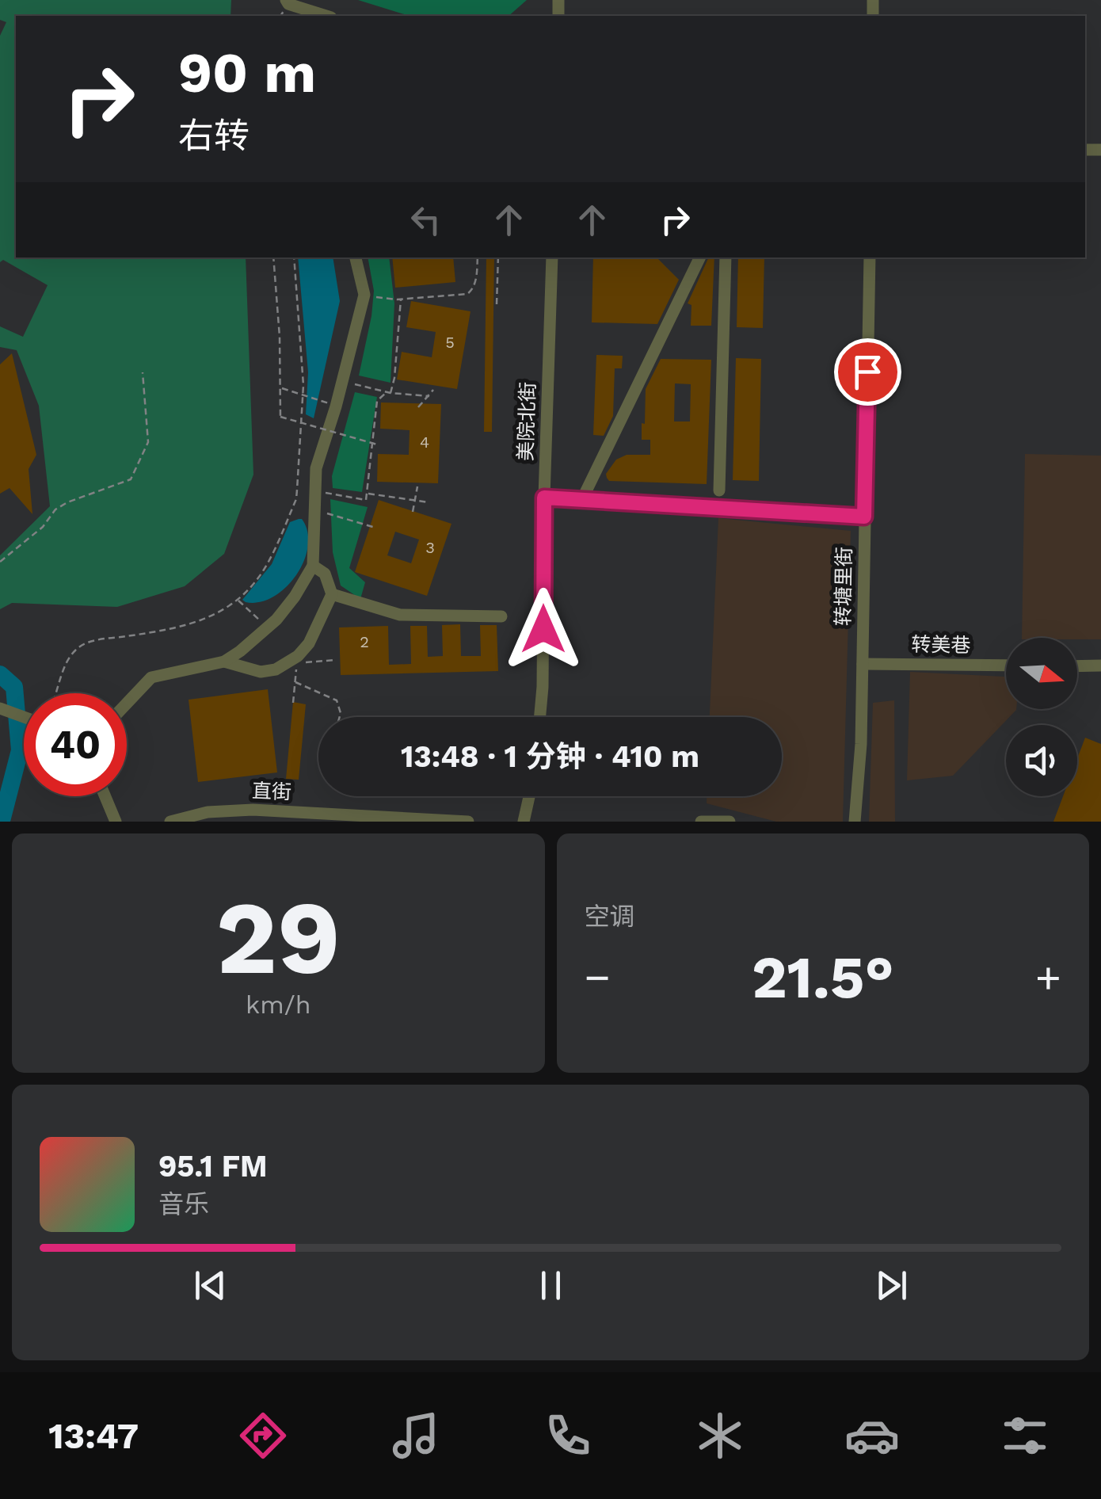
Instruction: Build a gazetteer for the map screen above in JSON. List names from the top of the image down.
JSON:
{
  "streets": {
    "street": [
      "美院北街",
      "转塘里街",
      "转美巷",
      "直街"
    ]
  },
  "crossings": [
    ["转塘里街", "转美巷"]
  ],
  "house_numbers": [
    "5",
    "4",
    "3",
    "2"
  ],
  "north": "right",
  "page": {
    "turn": ["90 m", "右转"],
    "limit": "40",
    "trip": "13:48 · 1 分钟 · 410 m",
    "tile": [
      ["29", "km/h"],
      "空调"
    ],
    "heat": ["−", "21.5°", "+"],
    "song": ["95.1 FM", "音乐"],
    "tabs": "13:47"
  }
}
